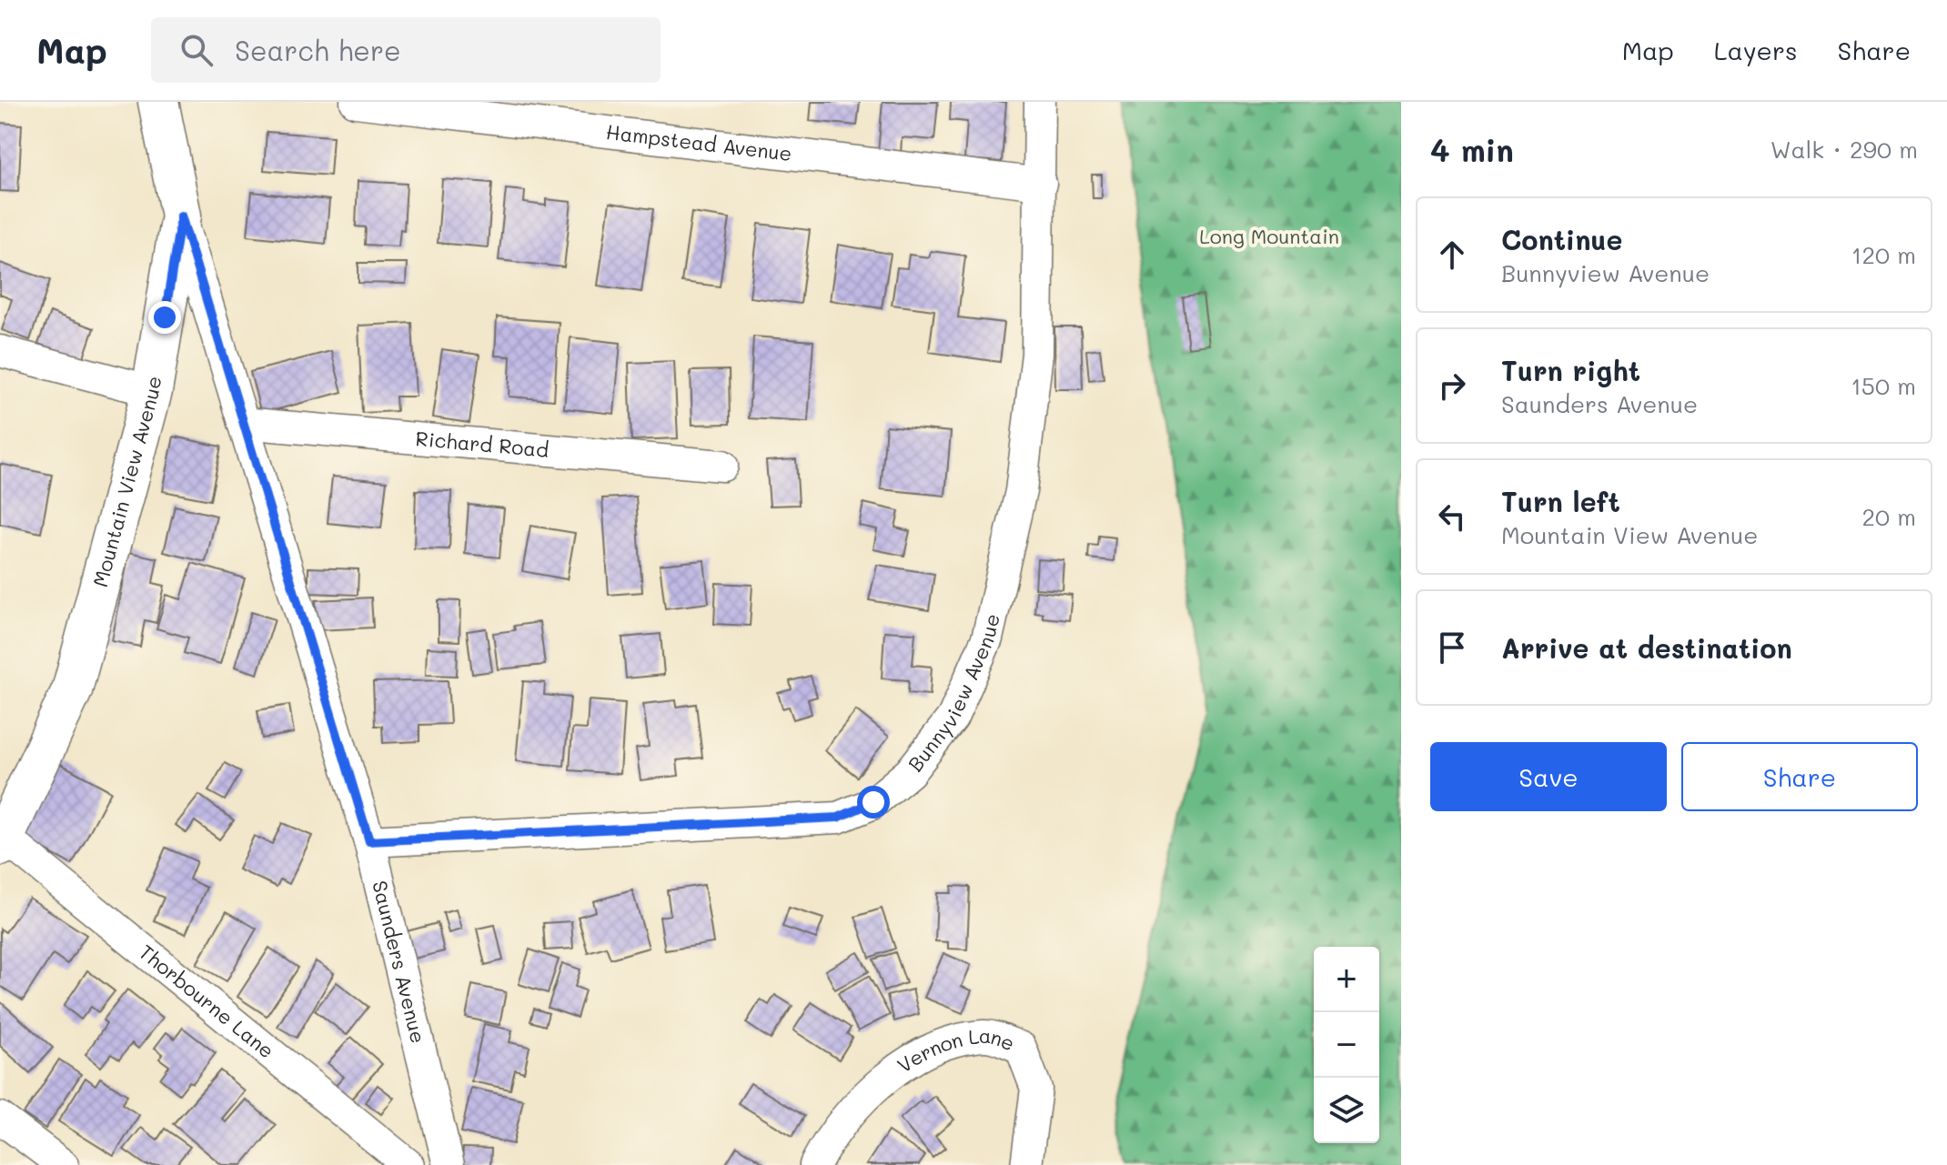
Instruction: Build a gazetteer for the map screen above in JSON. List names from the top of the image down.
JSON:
{
  "streets": {
    "main road": ["Mountain View Avenue"],
    "street": [
      "Hampstead Avenue",
      "Richard Road",
      "Bunnyview Avenue",
      "Saunders Avenue",
      "Thorbourne Lane",
      "Vernon Lane"
    ]
  },
  "crossings": [
    ["Hampstead Avenue", "Bunnyview Avenue"],
    ["Richard Road", "Saunders Avenue"],
    ["Mountain View Avenue", "Saunders Avenue"],
    ["Mountain View Avenue", "Thorbourne Lane"],
    ["Bunnyview Avenue", "Saunders Avenue"]
  ],
  "parks": ["Long Mountain"],
  "page": {
    "header": "Map",
    "search": "Search here",
    "nav": ["Map", "Layers", "Share"],
    "heading": ["4 min", "Walk · 290 m"],
    "list": [
      ["Continue", "Bunnyview Avenue", "120 m"],
      ["Turn right", "Saunders Avenue", "150 m"],
      ["Turn left", "Mountain View Avenue", "20 m"],
      "Arrive at destination"
    ],
    "buttons": ["Save", "Share"],
    "map_buttons": ["+", "−"]
  }
}
